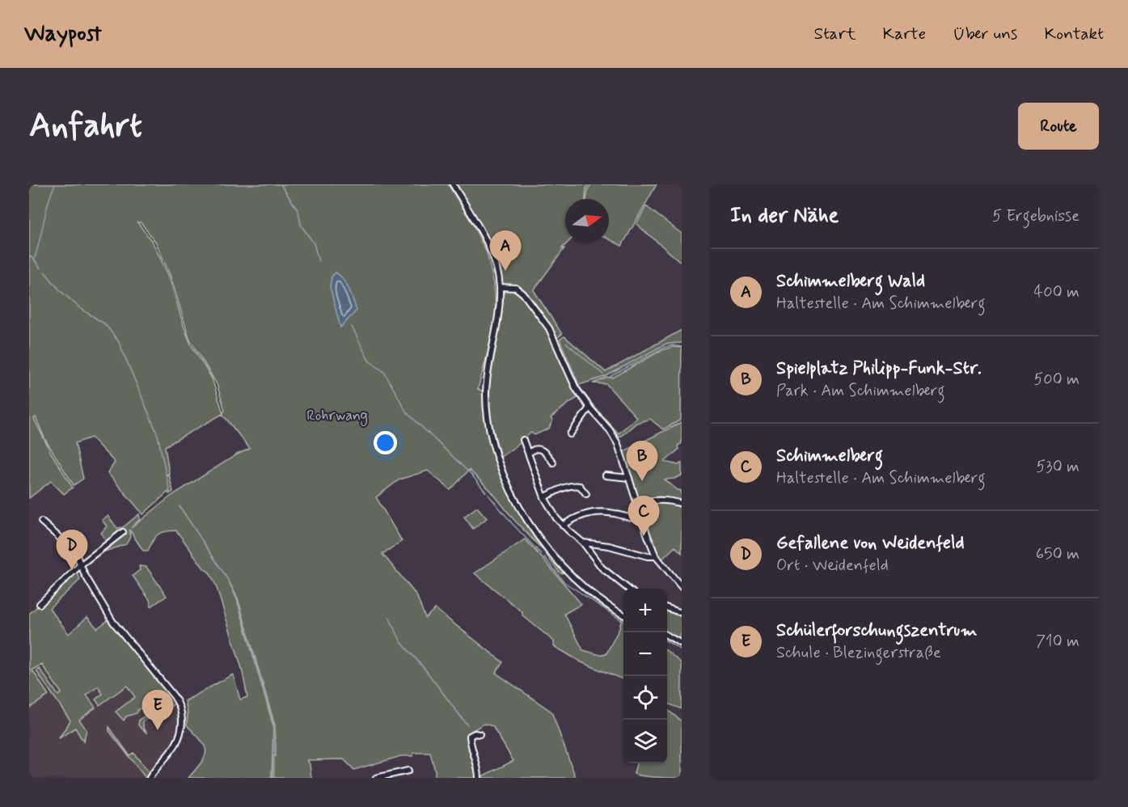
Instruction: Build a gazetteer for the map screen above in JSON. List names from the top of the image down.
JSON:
{
  "parks": ["Rohrwang"],
  "north": "right",
  "page": {
    "header": "Waypost",
    "nav": [
      "Start",
      "Karte",
      "Über uns",
      "Kontakt"
    ],
    "buttons": "Route",
    "title": "Anfahrt",
    "heading": ["In der Nähe", "5 Ergebnisse"],
    "pins": [
      "A",
      "B",
      "C",
      "D",
      "E"
    ],
    "list": [
      {
        "mark": "A",
        "name": "Schimmelberg Wald",
        "note": "Haltestelle · Am Schimmelberg",
        "value": "400 m"
      },
      {
        "mark": "B",
        "name": "Spielplatz Philipp-Funk-Str.",
        "note": "Park · Am Schimmelberg",
        "value": "500 m"
      },
      {
        "mark": "C",
        "name": "Schimmelberg",
        "note": "Haltestelle · Am Schimmelberg",
        "value": "530 m"
      },
      {
        "mark": "D",
        "name": "Gefallene von Weidenfeld",
        "note": "Ort · Weidenfeld",
        "value": "650 m"
      },
      {
        "mark": "E",
        "name": "Schülerforschungszentrum",
        "note": "Schule · Blezingerstraße",
        "value": "710 m"
      }
    ],
    "map_buttons": ["+", "−"]
  }
}
